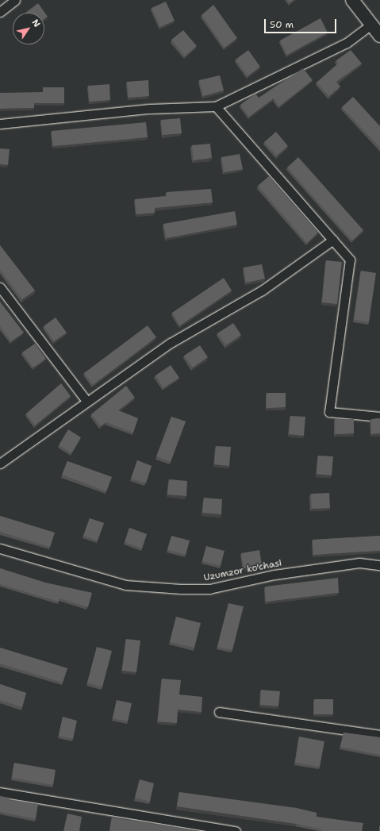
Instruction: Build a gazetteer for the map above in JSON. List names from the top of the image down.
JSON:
{
  "streets": {
    "street": ["Uzumzor ko'chasi"]
  },
  "scale_bar": "50 m",
  "north": "top right"
}
